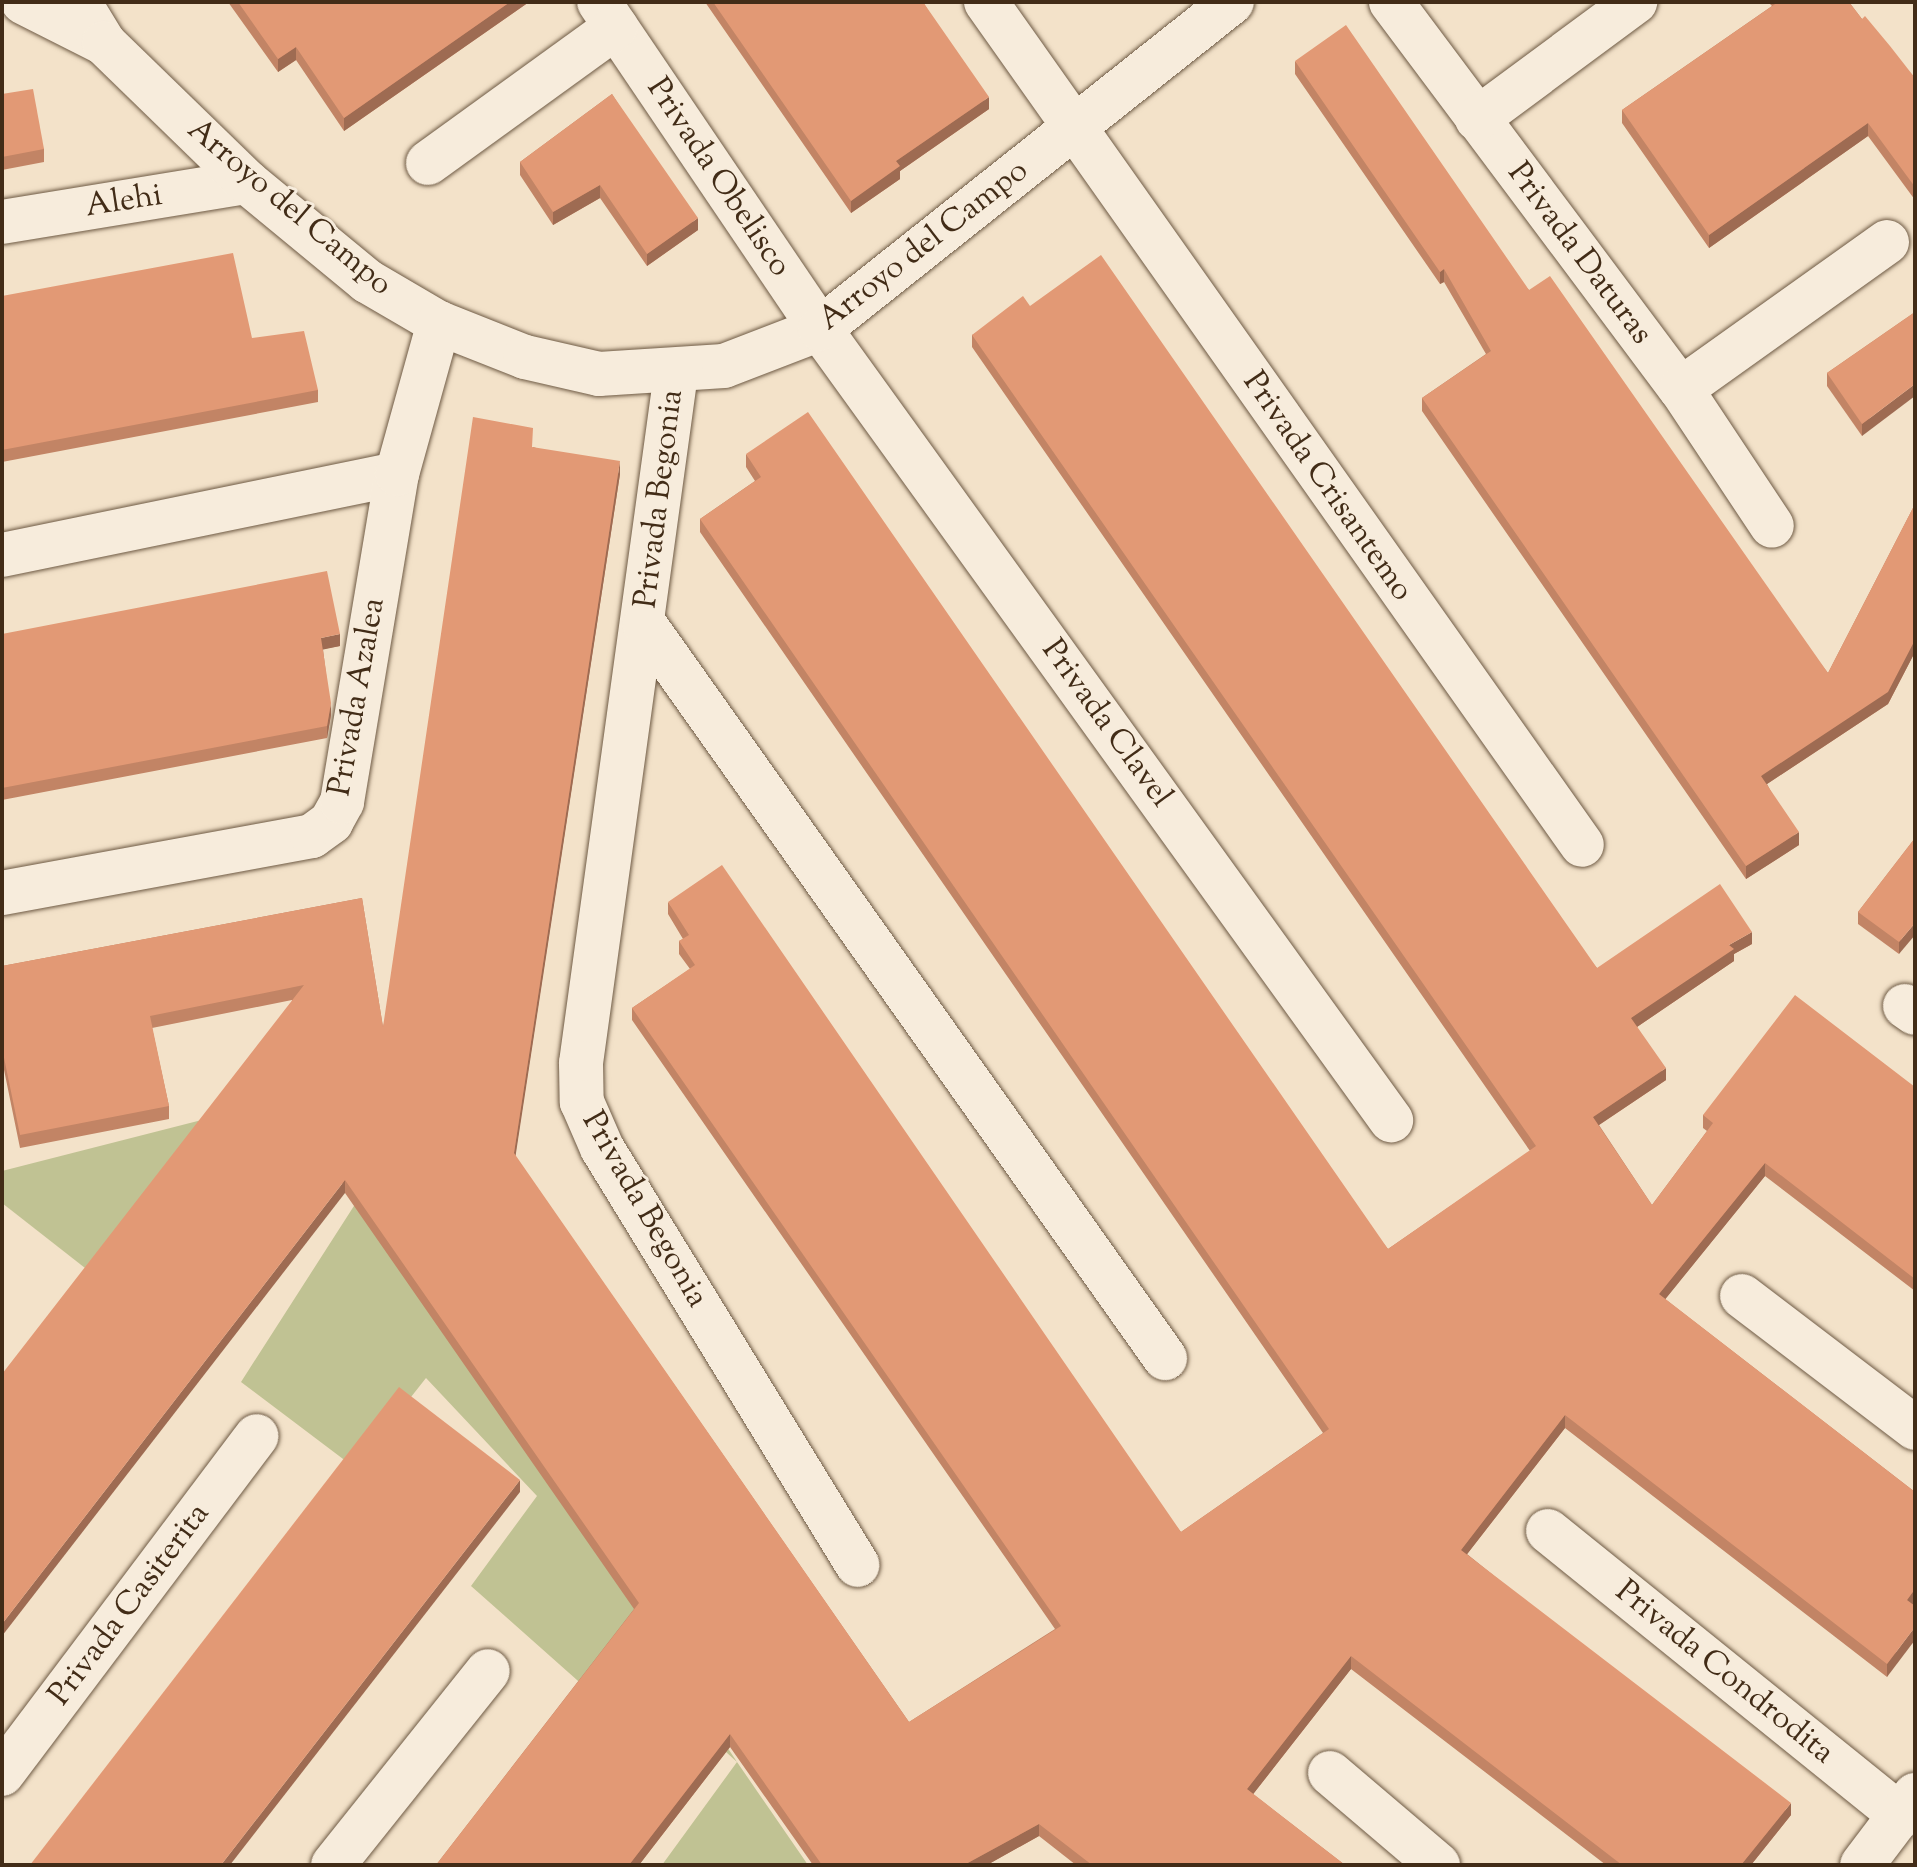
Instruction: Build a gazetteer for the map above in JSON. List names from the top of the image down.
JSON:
{
  "streets": {
    "street": [
      "Privada Obelisco",
      "Alehi",
      "Arroyo del Campo",
      "Privada Daturas",
      "Privada Crisantemo",
      "Privada Begonia",
      "Privada Azalea",
      "Privada Clavel",
      "Privada Casiterita",
      "Privada Condrodita"
    ]
  },
  "crossings": [
    ["Privada Obelisco", "Arroyo del Campo"],
    ["Privada Obelisco", "Privada Clavel"],
    ["Alehi", "Arroyo del Campo"],
    ["Arroyo del Campo", "Privada Crisantemo"],
    ["Arroyo del Campo", "Privada Begonia"],
    ["Arroyo del Campo", "Privada Azalea"],
    ["Arroyo del Campo", "Privada Clavel"]
  ]
}
